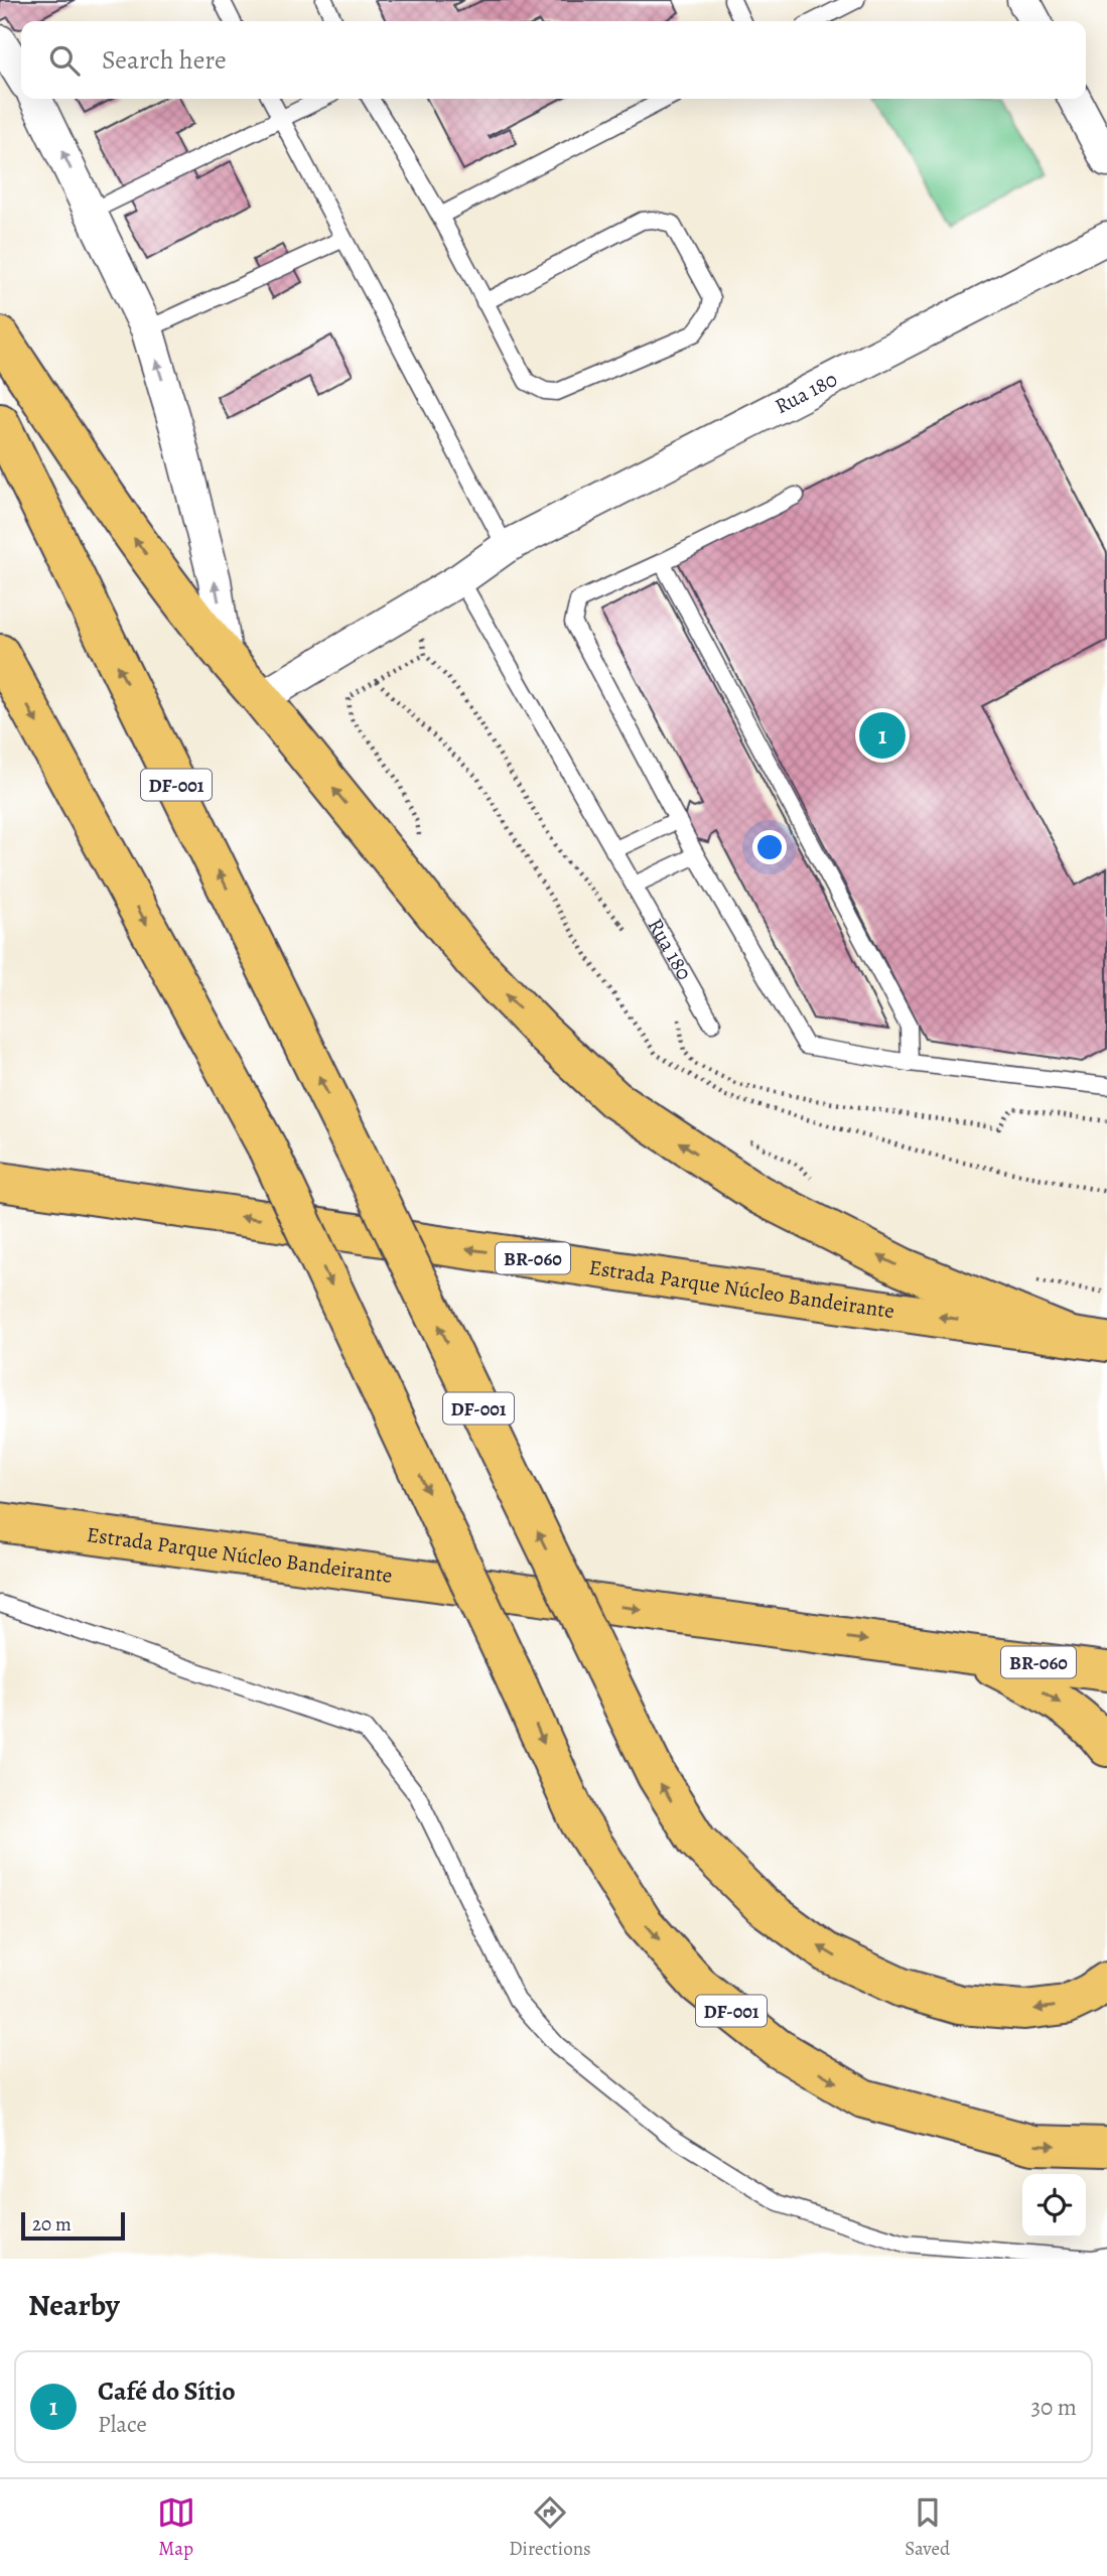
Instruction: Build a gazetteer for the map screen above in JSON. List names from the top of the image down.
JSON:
{
  "streets": {
    "highway": ["DF-001", "BR-060", "Estrada Parque Núcleo Bandeirante"],
    "street": ["Rua 180"]
  },
  "scale_bar": "20 m",
  "page": {
    "search": "Search here",
    "pins": "1",
    "scale": "20 m",
    "heading": "Nearby",
    "list": [
      {
        "mark": "1",
        "name": "Café do Sítio",
        "note": "Place",
        "value": "30 m"
      }
    ],
    "nav": ["Map", "Directions", "Saved"]
  }
}
